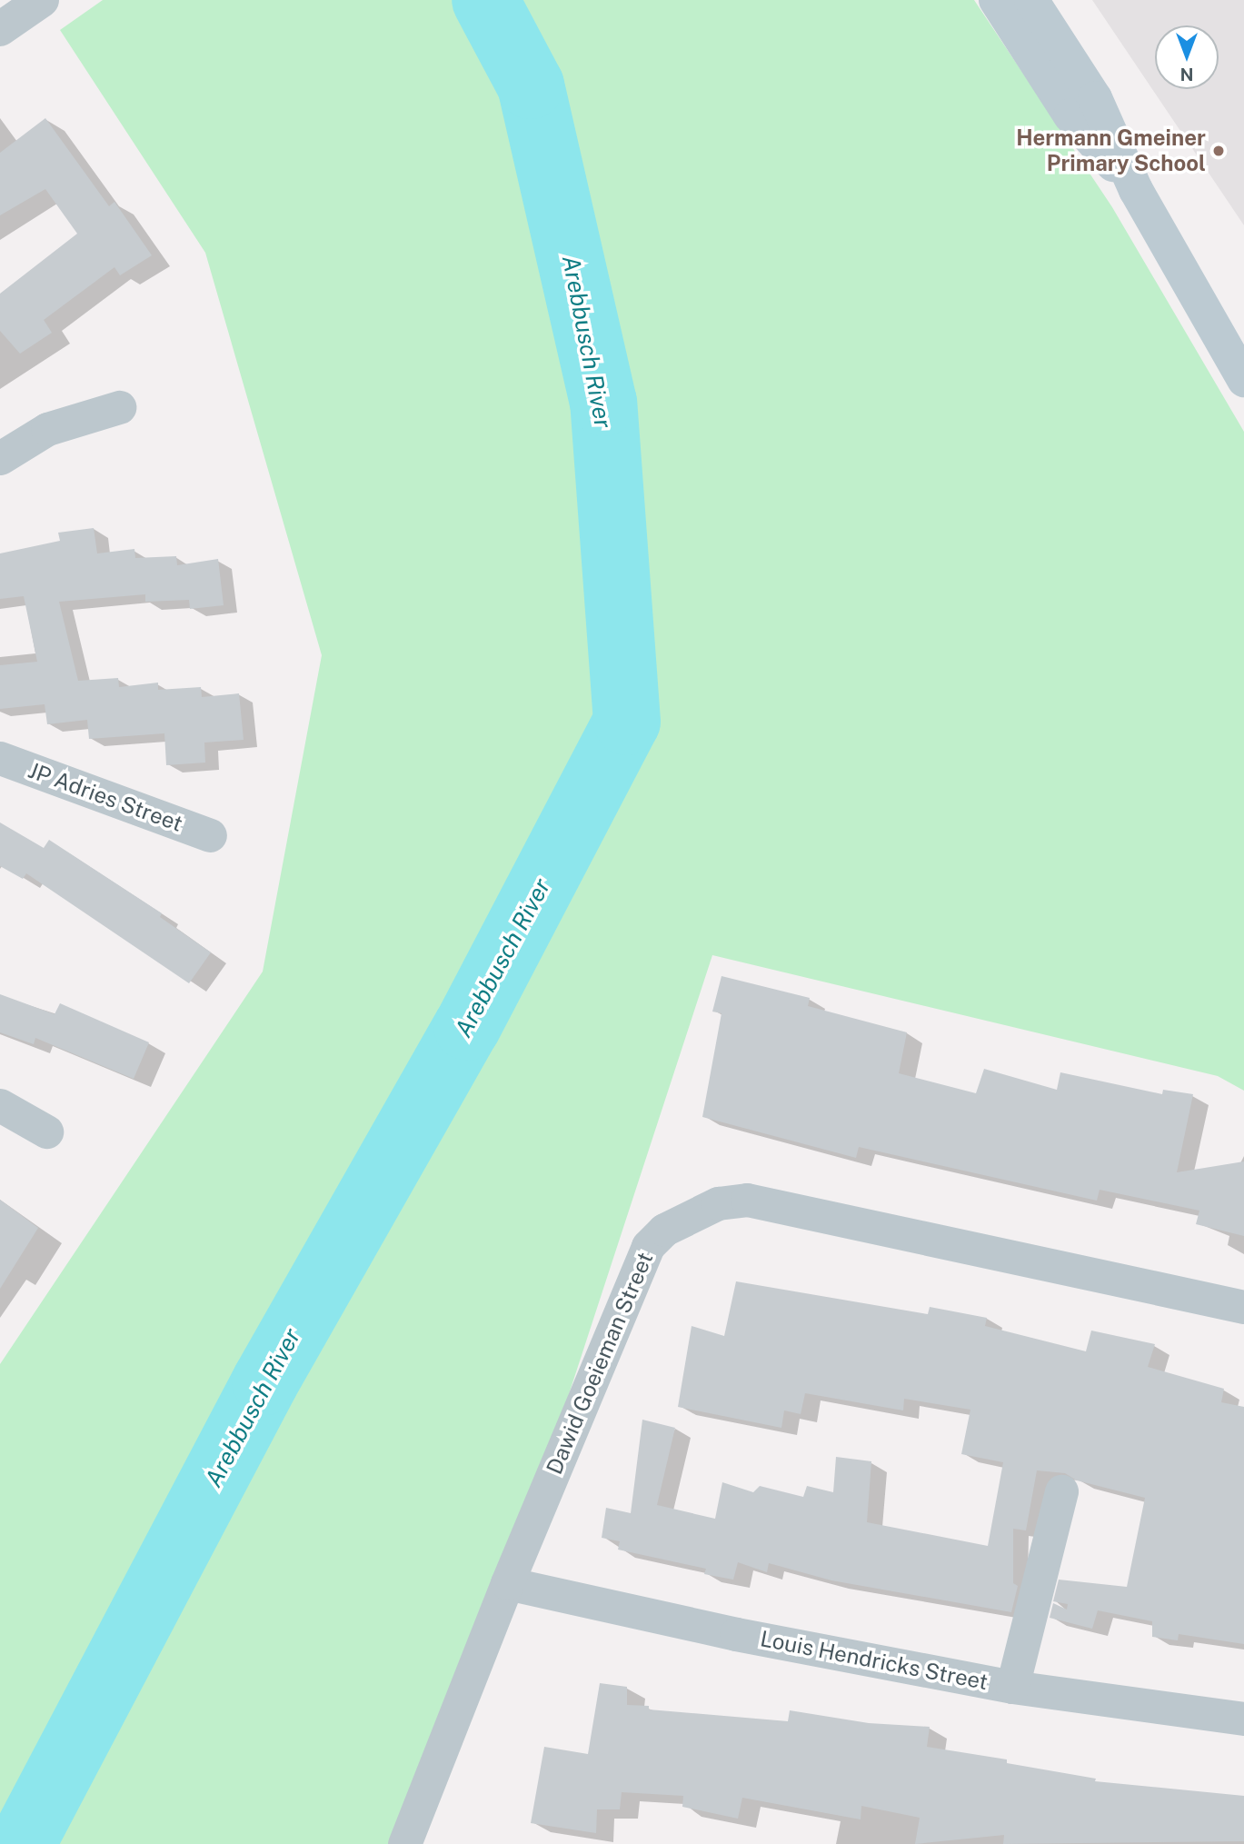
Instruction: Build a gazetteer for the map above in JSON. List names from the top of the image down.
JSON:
{
  "streets": {
    "street": ["JP Adries Street", "Dawid Goeieman Street", "Louis Hendricks Street"]
  },
  "crossings": [
    ["Dawid Goeieman Street", "Louis Hendricks Street"]
  ],
  "water": ["Arebbusch River"],
  "places": ["Hermann Gmeiner Primary School"],
  "north": "bottom"
}
